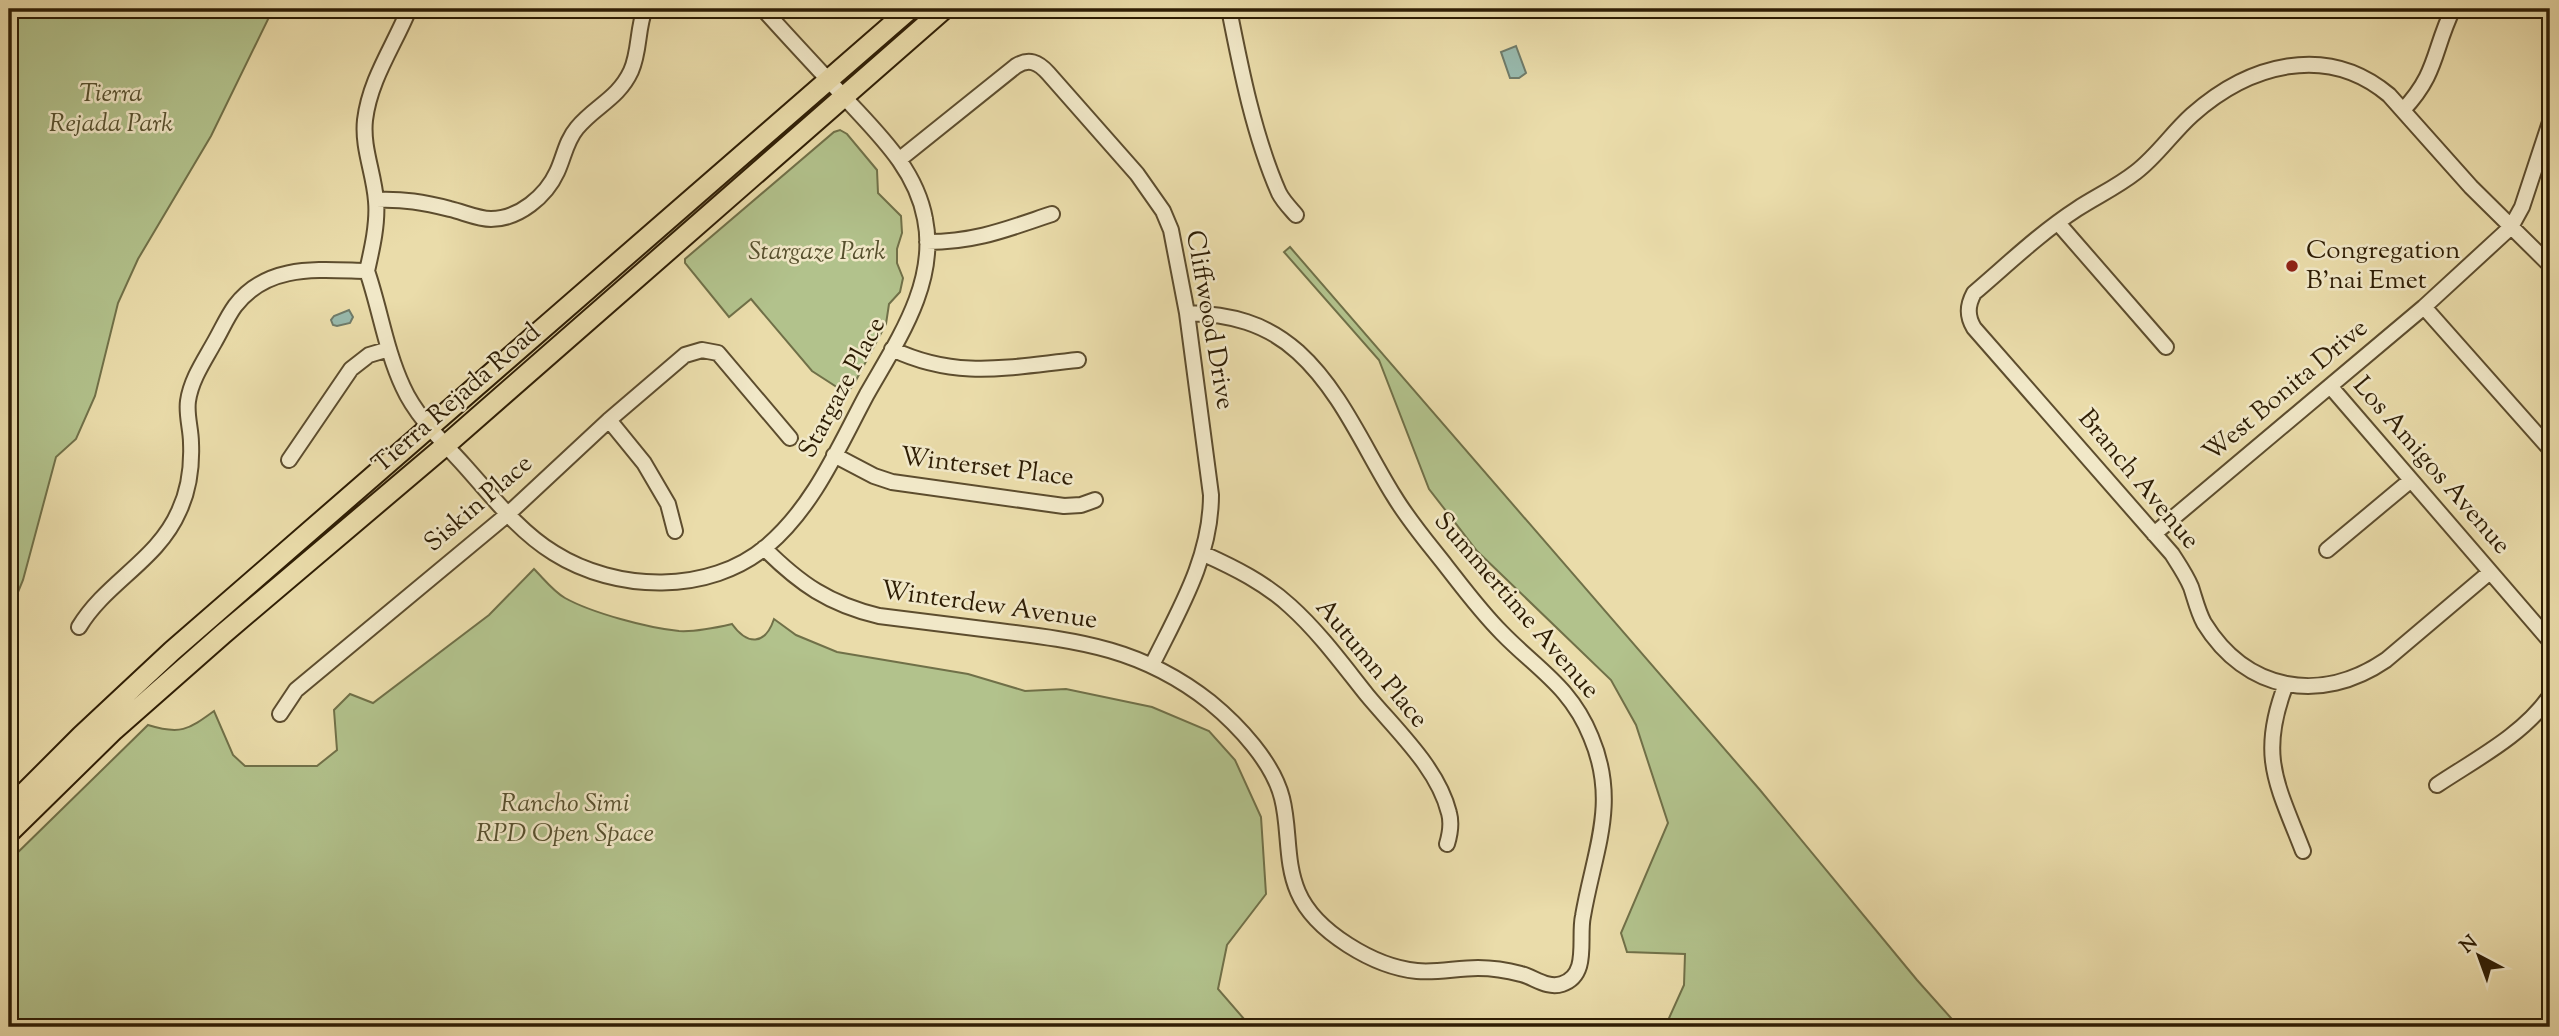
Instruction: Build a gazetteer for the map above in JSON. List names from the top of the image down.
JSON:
{
  "streets": {
    "main road": ["Tierra Rejada Road"],
    "street": [
      "Cliffwood Drive",
      "Stargaze Place",
      "West Bonita Drive",
      "Los Amigos Avenue",
      "Winterset Place",
      "Branch Avenue",
      "Siskin Place",
      "Winterdew Avenue",
      "Summertime Avenue",
      "Autumn Place"
    ]
  },
  "crossings": [
    ["Cliffwood Drive", "Stargaze Place"],
    ["Cliffwood Drive", "Winterdew Avenue"],
    ["Cliffwood Drive", "Summertime Avenue"],
    ["Cliffwood Drive", "Autumn Place"],
    ["Stargaze Place", "Tierra Rejada Road"],
    ["Stargaze Place", "Winterset Place"],
    ["Stargaze Place", "Siskin Place"],
    ["Stargaze Place", "Winterdew Avenue"],
    ["West Bonita Drive", "Los Amigos Avenue"],
    ["West Bonita Drive", "Branch Avenue"],
    ["Los Amigos Avenue", "Branch Avenue"],
    ["Winterdew Avenue", "Summertime Avenue"]
  ],
  "parks": ["Tierra Rejada Park", "Stargaze Park", "Rancho Simi RPD Open Space"],
  "places": ["Congregation B'nai Emet"],
  "north": "top left"
}
